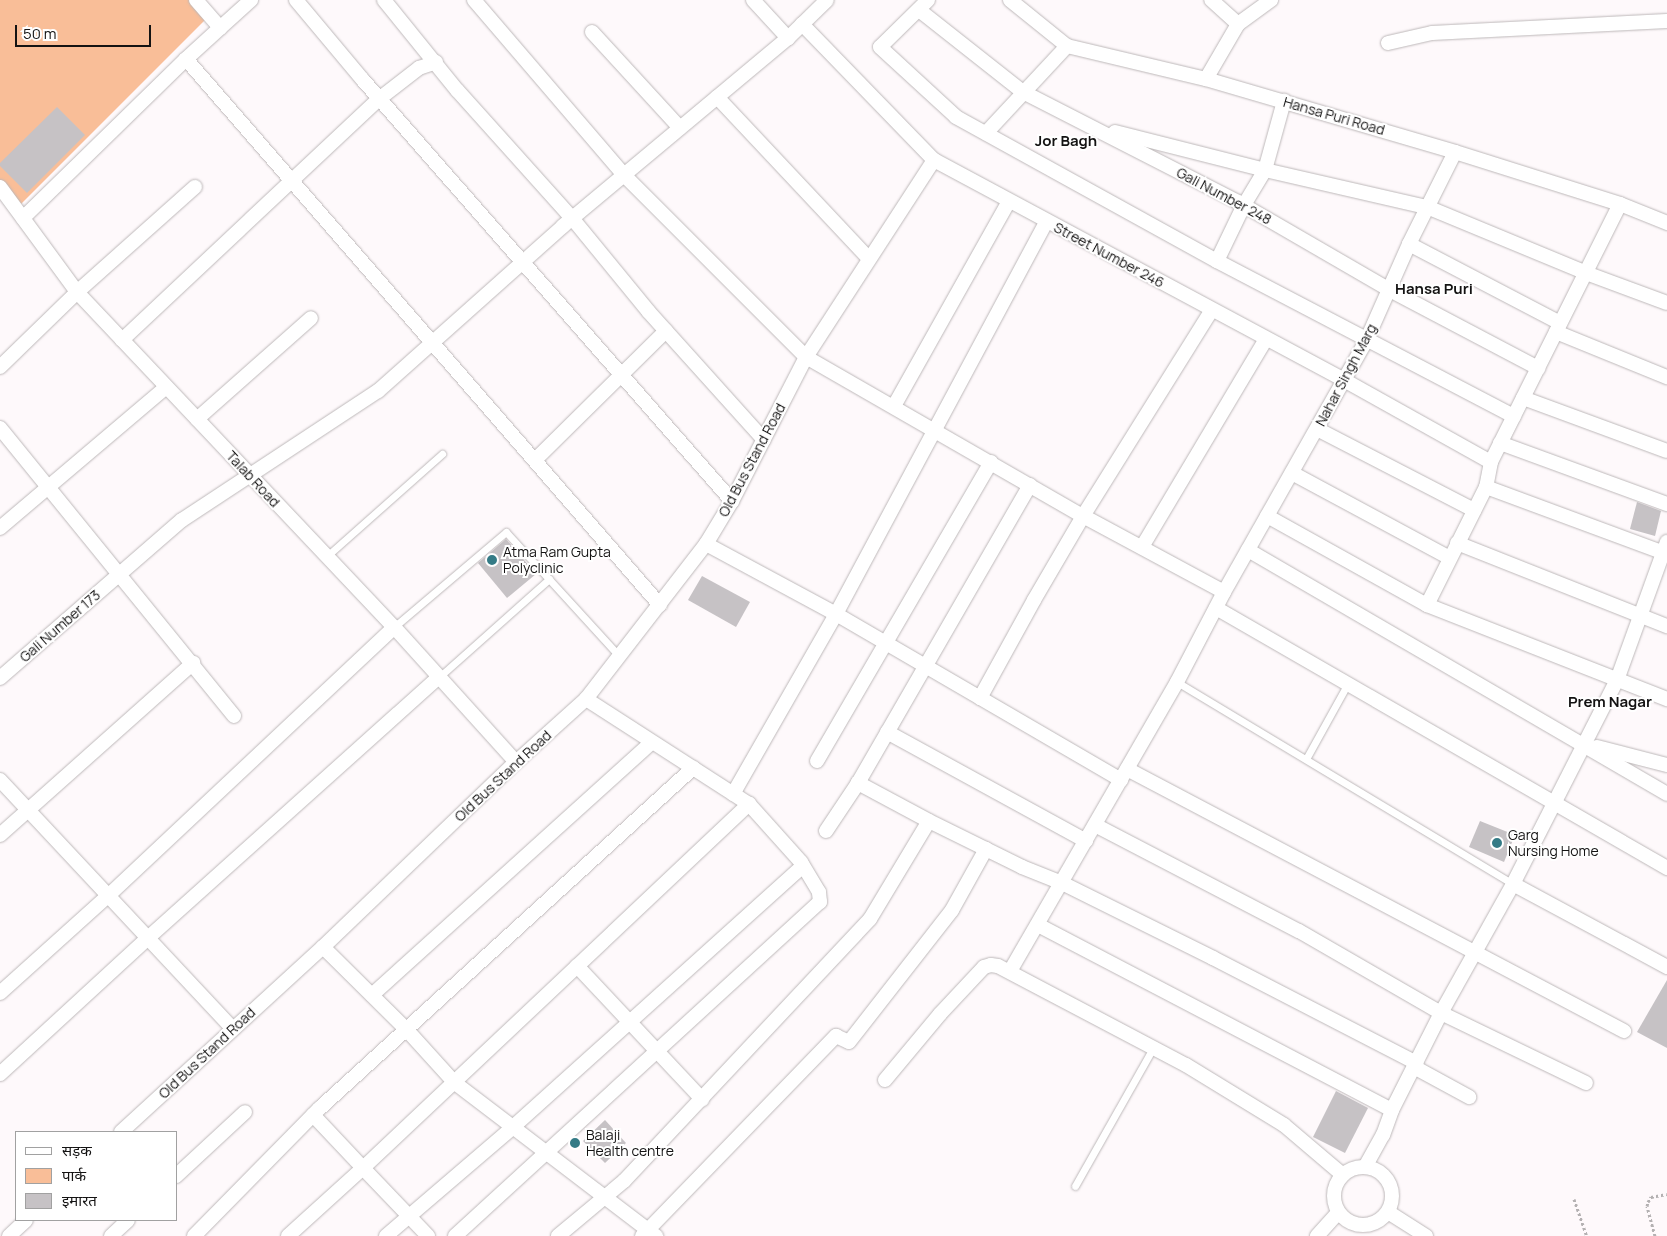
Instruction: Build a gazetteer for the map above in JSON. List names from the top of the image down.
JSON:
{
  "streets": {
    "street": [
      "Hansa Puri Road",
      "Gali Number 248",
      "Street Number 246",
      "Nahar Singh Marg",
      "Old Bus Stand Road",
      "Talab Road",
      "Gali Number 173"
    ]
  },
  "crossings": [
    ["Hansa Puri Road", "Nahar Singh Marg"],
    ["Gali Number 248", "Nahar Singh Marg"],
    ["Street Number 246", "Nahar Singh Marg"],
    ["Street Number 246", "Gali Number 173"],
    ["Old Bus Stand Road", "Talab Road"],
    ["Talab Road", "Gali Number 173"]
  ],
  "districts": ["Jor Bagh", "Hansa Puri", "Prem Nagar"],
  "places": ["Atma Ram Gupta Polyclinic", "Garg Nursing Home", "Balaji Health centre"],
  "legend": ["सड़क", "पार्क", "इमारत"],
  "scale_bar": "50 m"
}
